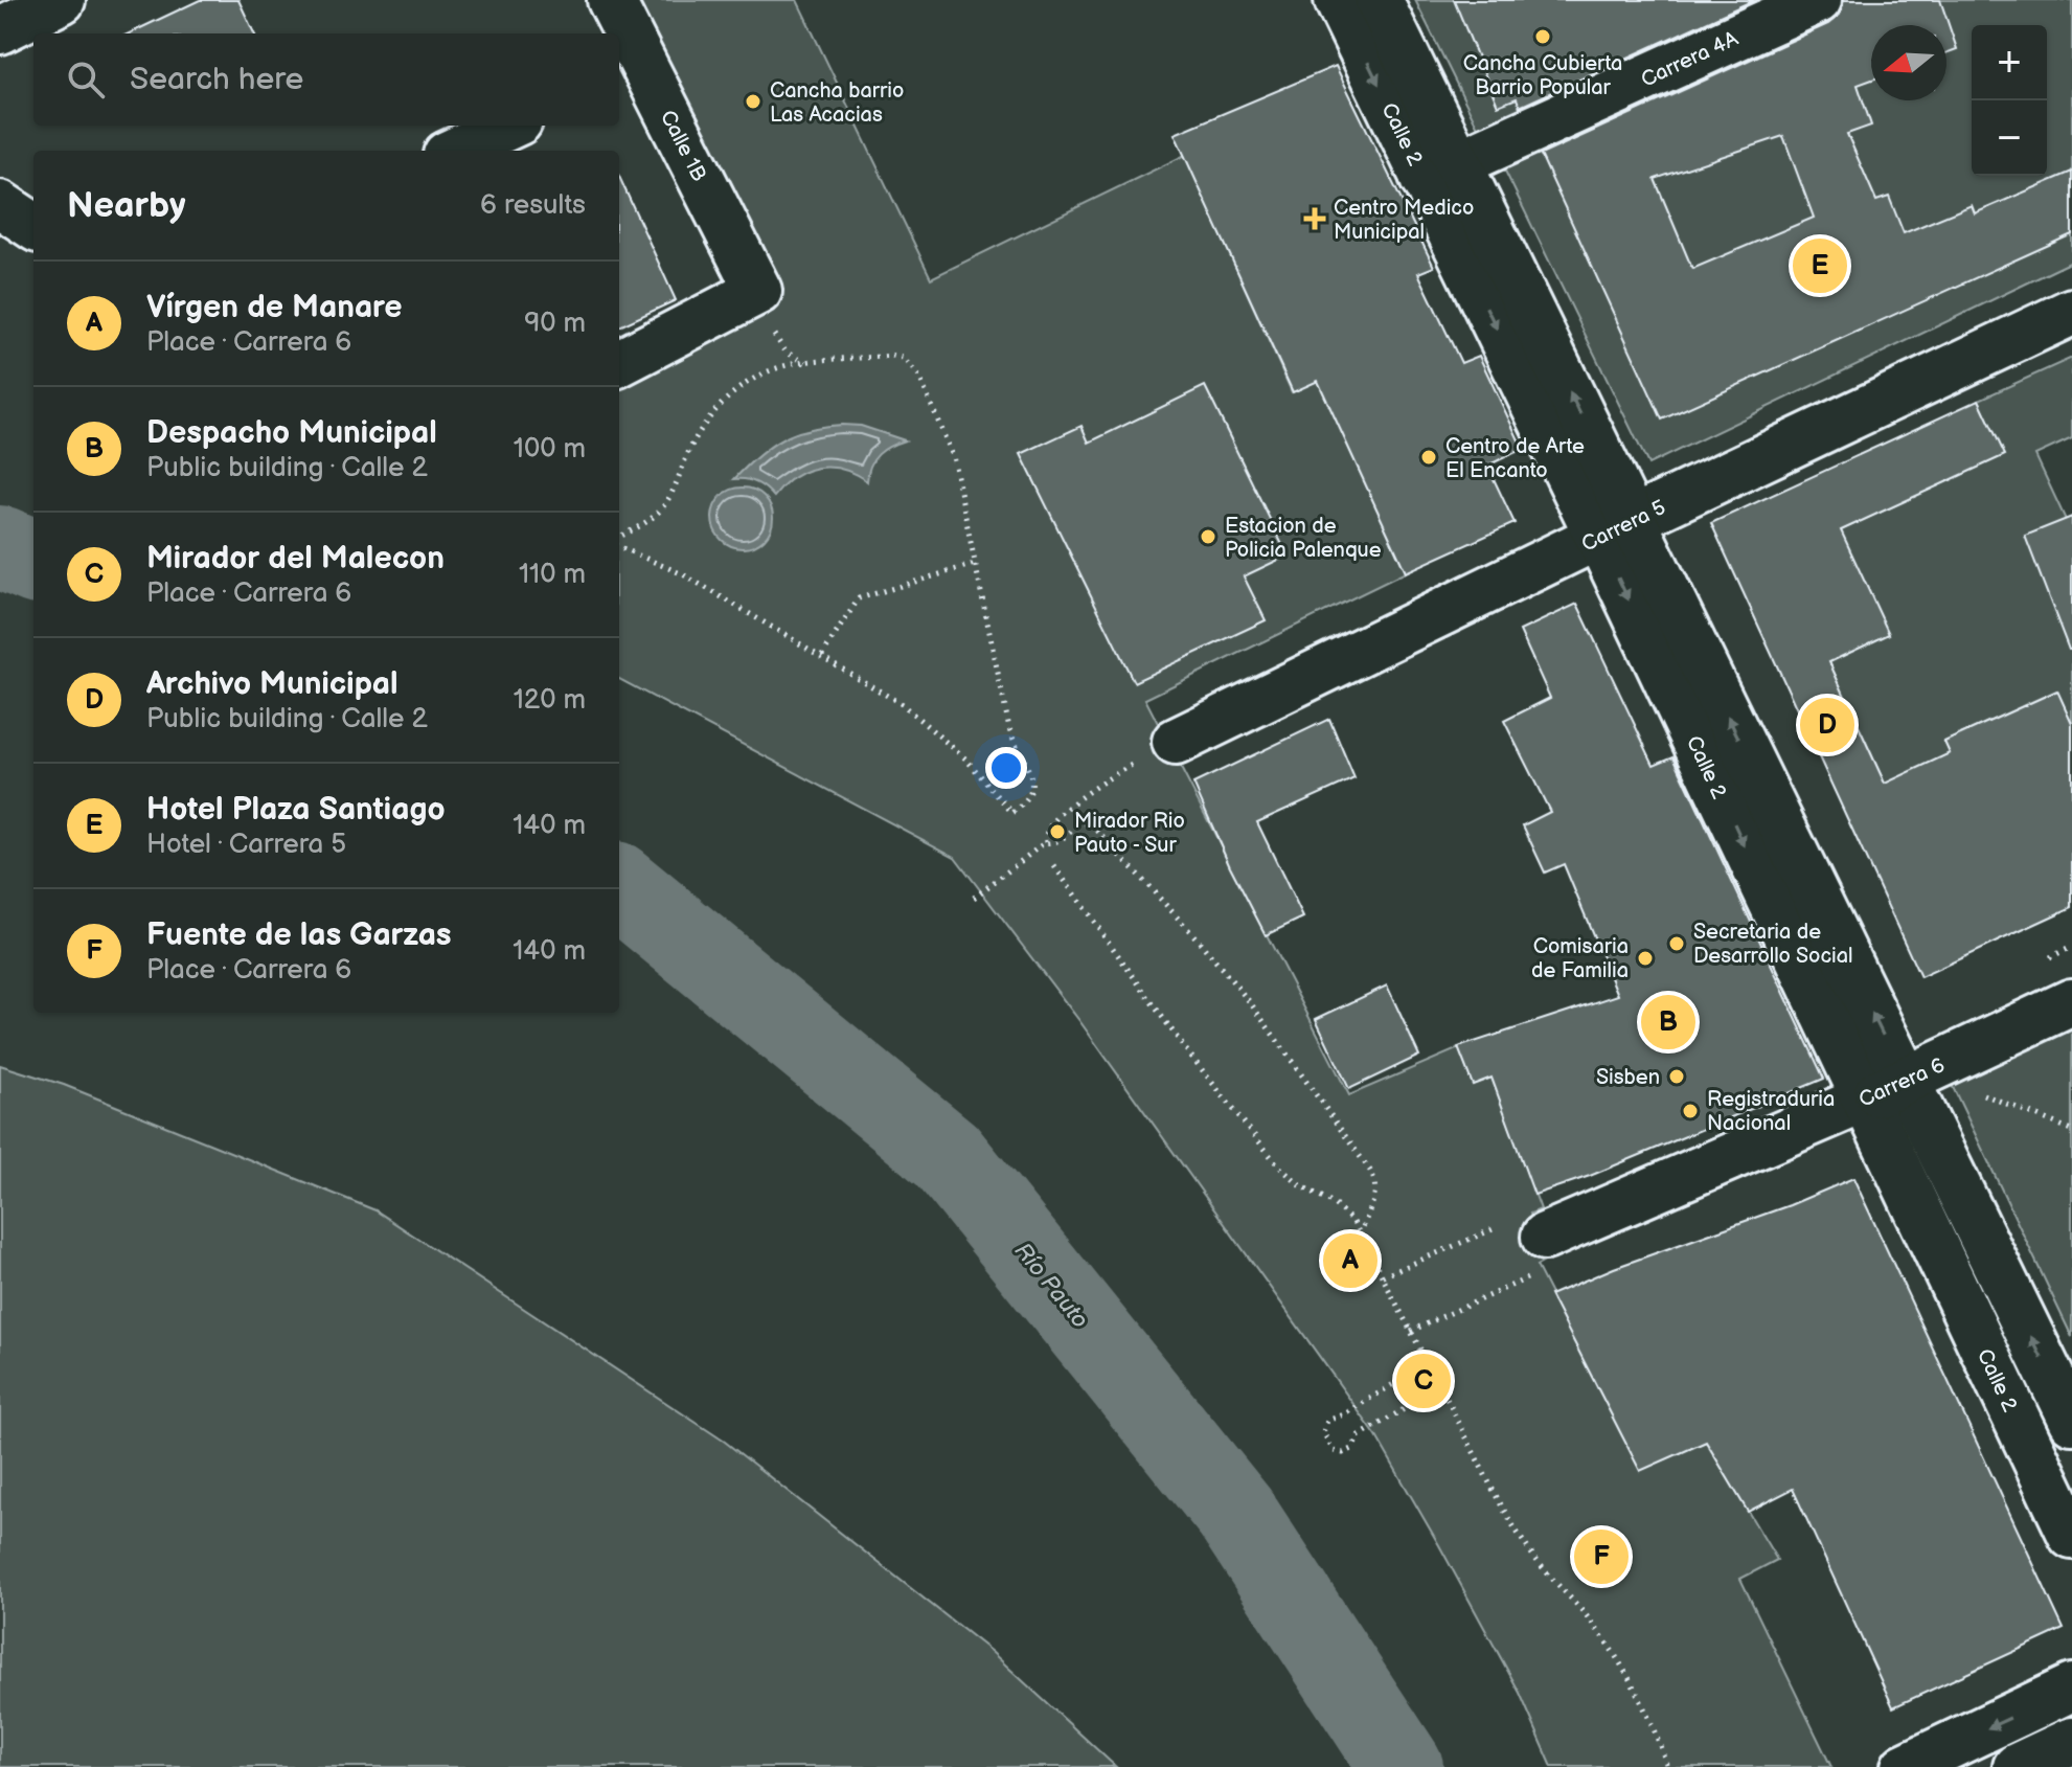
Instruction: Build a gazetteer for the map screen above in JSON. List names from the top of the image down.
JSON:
{
  "streets": {
    "street": [
      "Carrera 4A",
      "Calle 2",
      "Calle 1B",
      "Carrera 5",
      "Carrera 6"
    ]
  },
  "crossings": [
    ["Carrera 4A", "Calle 2"],
    ["Calle 2", "Carrera 5"],
    ["Calle 2", "Carrera 6"]
  ],
  "water": ["Río Pauto"],
  "places": {
    "other": [
      "Cancha Cubierta Barrio Popular",
      "Cancha barrio Las Acacias",
      "Centro de Arte El Encanto",
      "Estacion de Policia Palenque",
      "Mirador Rio Pauto - Sur",
      "Secretaria de Desarrollo Social",
      "Comisaria de Familia",
      "Sisben",
      "Registraduria Nacional"
    ],
    "health": ["Centro Medico Municipal"]
  },
  "north": "left",
  "page": {
    "map_buttons": ["+", "−"],
    "search": "Search here",
    "heading": ["Nearby", "6 results"],
    "pins": [
      "E",
      "D",
      "B",
      "A",
      "C",
      "F"
    ],
    "list": [
      {
        "mark": "A",
        "name": "Vírgen de Manare",
        "note": "Place · Carrera 6",
        "value": "90 m"
      },
      {
        "mark": "B",
        "name": "Despacho Municipal",
        "note": "Public building · Calle 2",
        "value": "100 m"
      },
      {
        "mark": "C",
        "name": "Mirador del Malecon",
        "note": "Place · Carrera 6",
        "value": "110 m"
      },
      {
        "mark": "D",
        "name": "Archivo Municipal",
        "note": "Public building · Calle 2",
        "value": "120 m"
      },
      {
        "mark": "E",
        "name": "Hotel Plaza Santiago",
        "note": "Hotel · Carrera 5",
        "value": "140 m"
      },
      {
        "mark": "F",
        "name": "Fuente de las Garzas",
        "note": "Place · Carrera 6",
        "value": "140 m"
      }
    ]
  }
}
